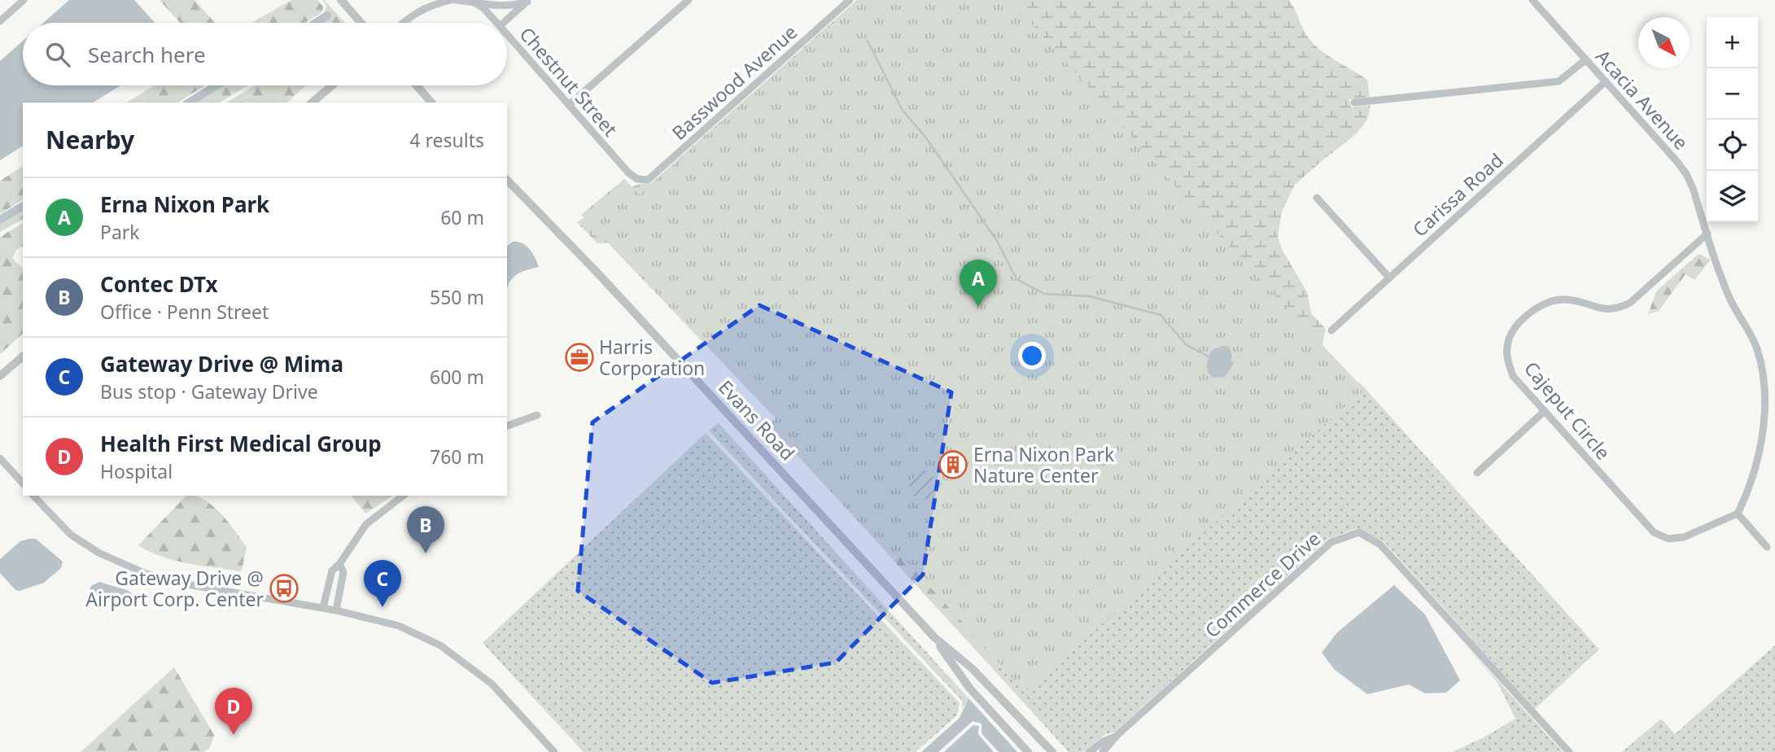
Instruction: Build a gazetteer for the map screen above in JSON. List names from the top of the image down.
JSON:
{
  "streets": {
    "street": [
      "Chestnut Street",
      "Basswood Avenue",
      "Acacia Avenue",
      "Carissa Road",
      "Cajeput Circle",
      "Evans Road",
      "Commerce Drive"
    ]
  },
  "crossings": [
    ["Chestnut Street", "Basswood Avenue"],
    ["Acacia Avenue", "Carissa Road"],
    ["Acacia Avenue", "Cajeput Circle"]
  ],
  "places": {
    "office": ["Harris Corporation"],
    "building": ["Erna Nixon Park Nature Center"],
    "bus stop": ["Gateway Drive @ Airport Corp. Center"]
  },
  "north": "bottom right",
  "page": {
    "map_buttons": ["+", "−"],
    "search": "Search here",
    "heading": ["Nearby", "4 results"],
    "list": [
      {
        "mark": "A",
        "name": "Erna Nixon Park",
        "note": "Park",
        "value": "60 m"
      },
      {
        "mark": "B",
        "name": "Contec DTx",
        "note": "Office · Penn Street",
        "value": "550 m"
      },
      {
        "mark": "C",
        "name": "Gateway Drive @ Mima",
        "note": "Bus stop · Gateway Drive",
        "value": "600 m"
      },
      {
        "mark": "D",
        "name": "Health First Medical Group",
        "note": "Hospital",
        "value": "760 m"
      }
    ],
    "pins": [
      "A",
      "B",
      "C",
      "D"
    ]
  }
}
